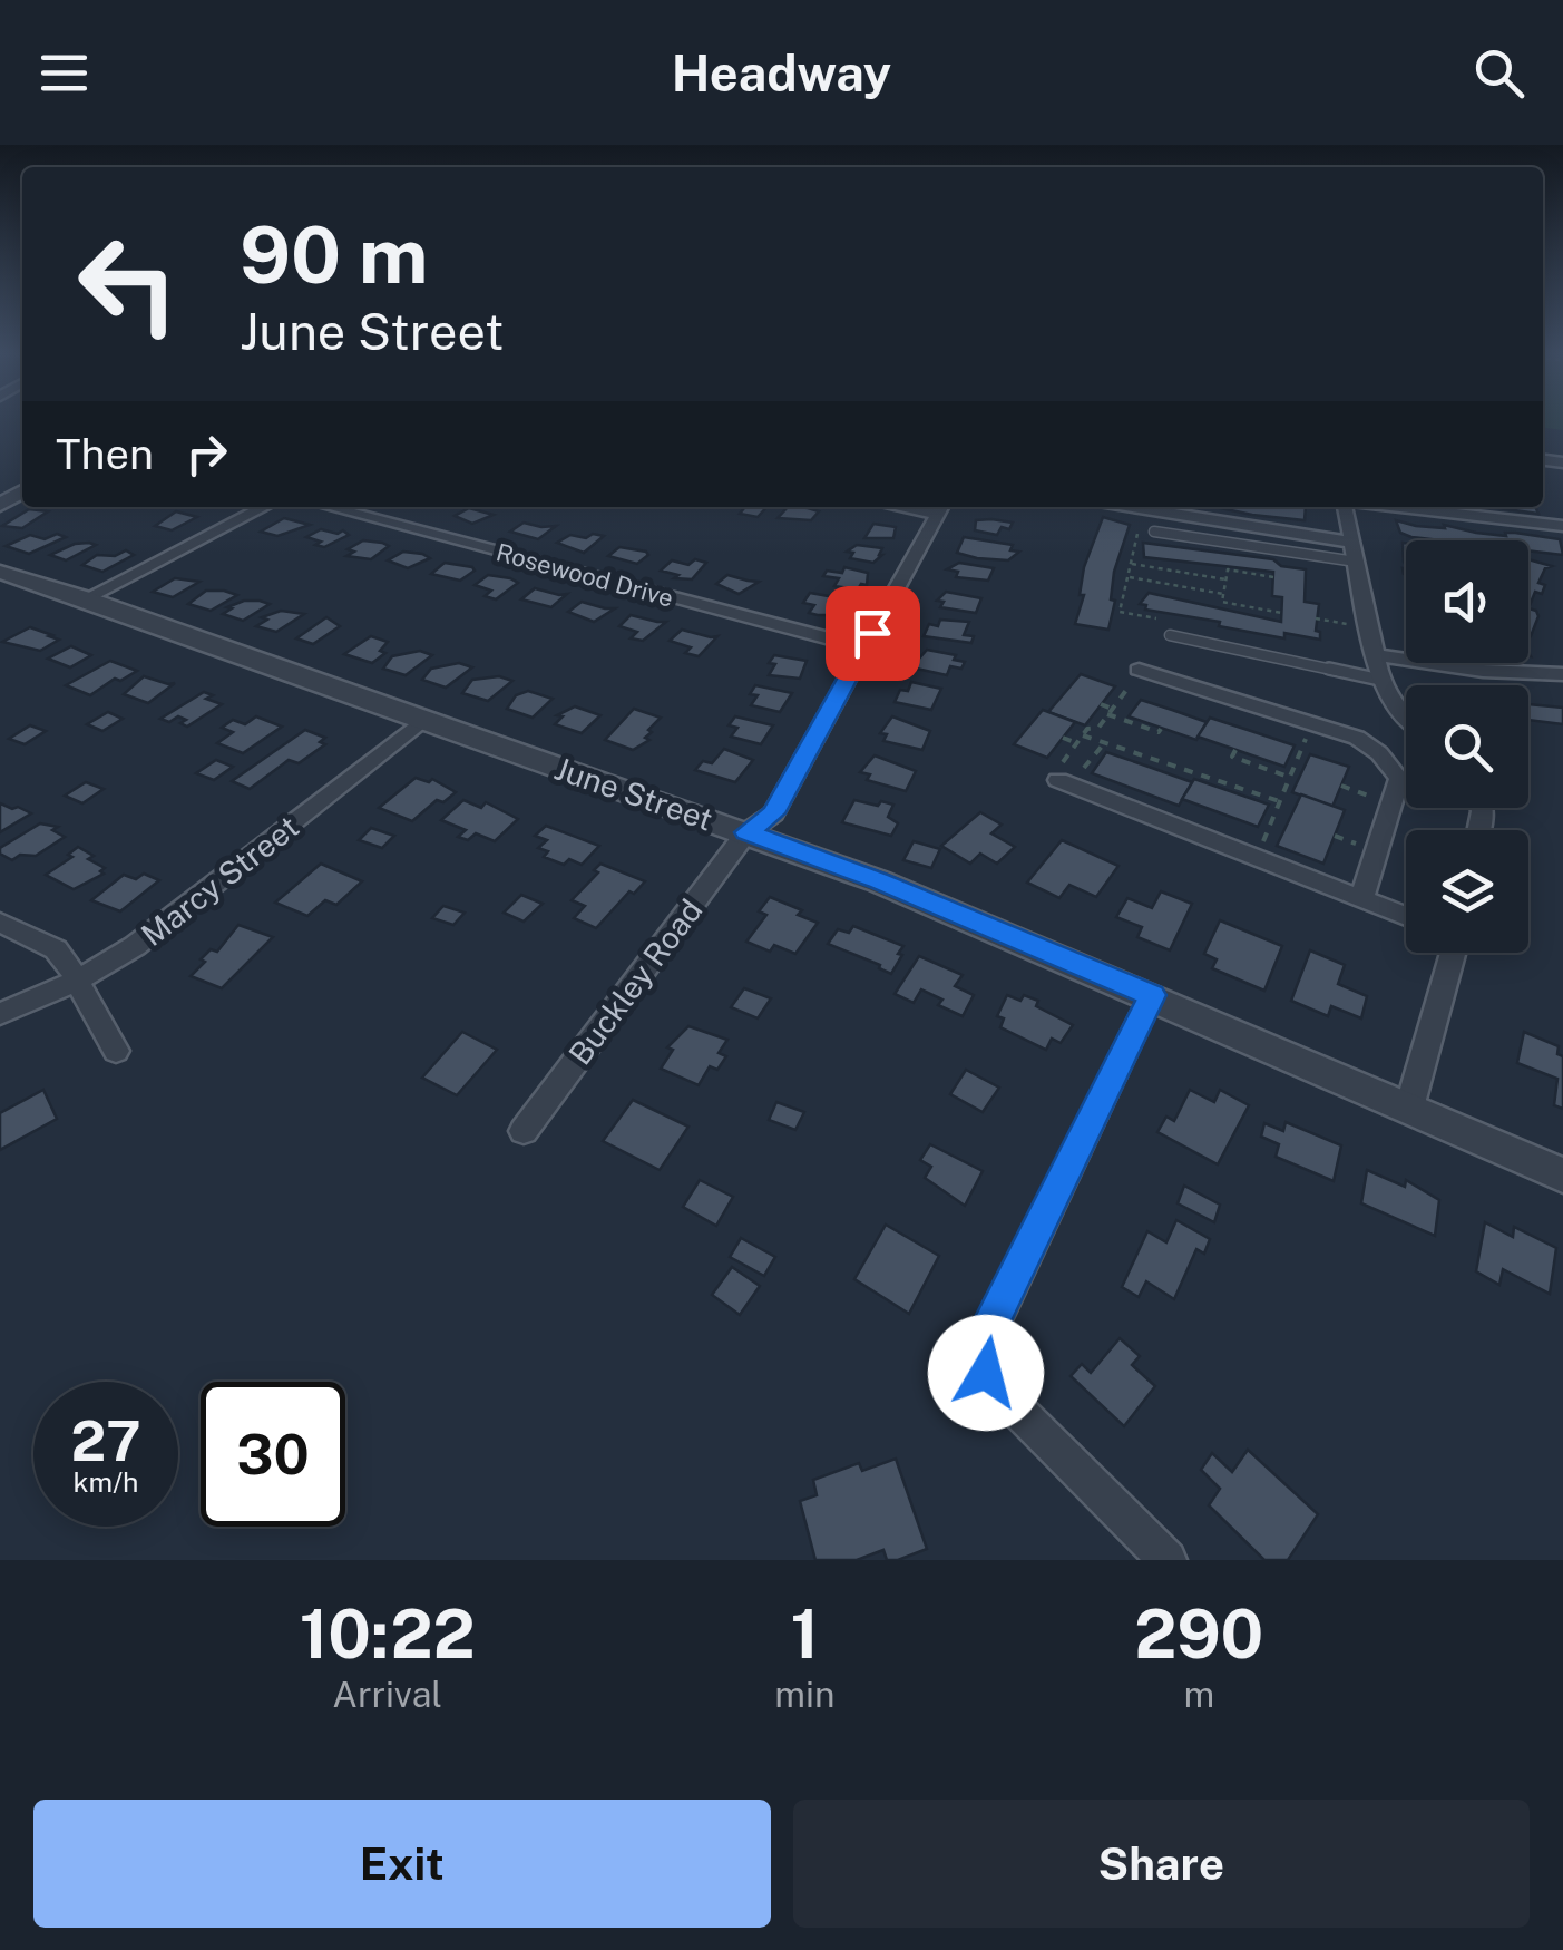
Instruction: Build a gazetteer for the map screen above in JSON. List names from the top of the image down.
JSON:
{
  "streets": {
    "street": [
      "Rosewood Drive",
      "June Street",
      "Marcy Street",
      "Buckley Road"
    ]
  },
  "crossings": [
    ["Rosewood Drive", "Buckley Road"],
    ["June Street", "Marcy Street"],
    ["June Street", "Buckley Road"]
  ],
  "page": {
    "header": "Headway",
    "turn": ["90 m", "June Street"],
    "then": "Then",
    "speed": "27 km/h",
    "limit": "30",
    "eta": [
      "10:22",
      "Arrival",
      "1",
      "min",
      "290",
      "m"
    ],
    "buttons": ["Exit", "Share"]
  }
}
